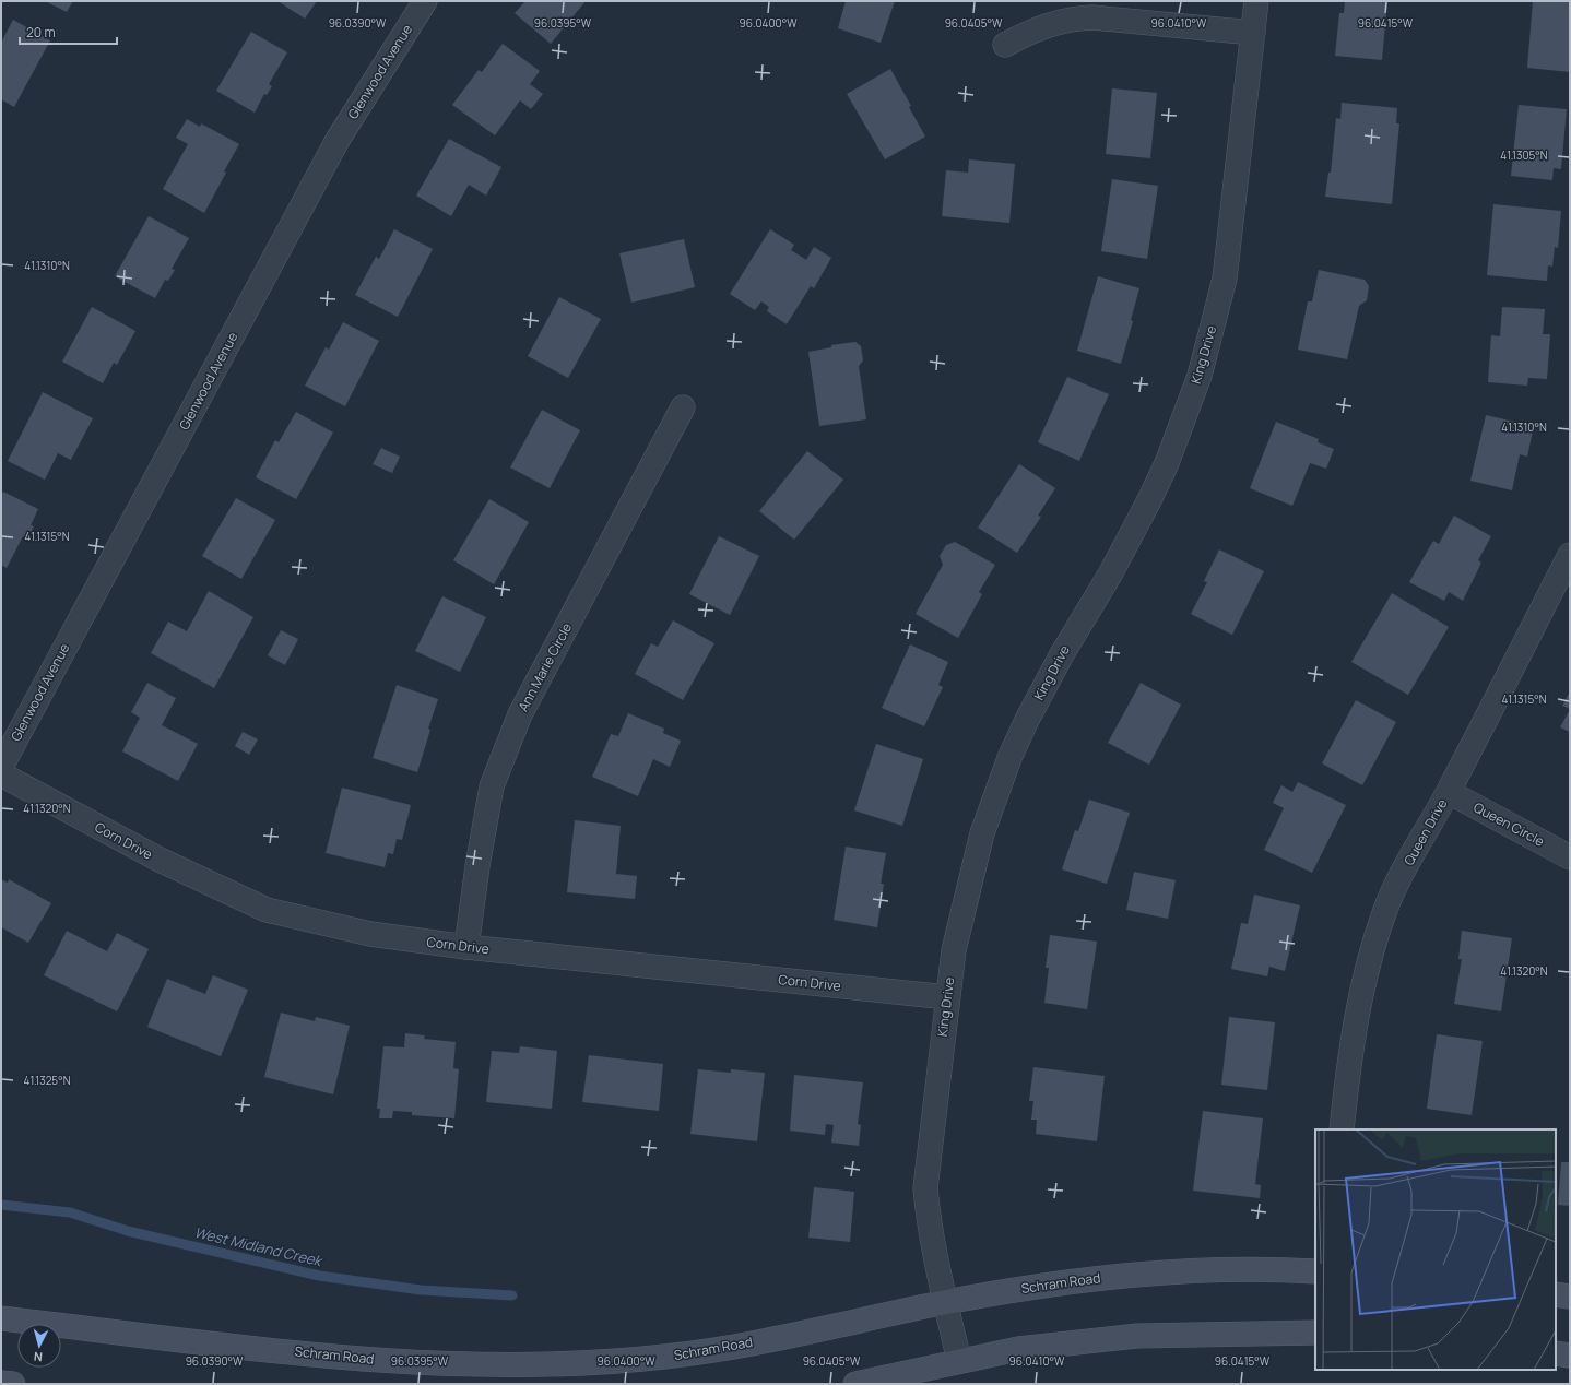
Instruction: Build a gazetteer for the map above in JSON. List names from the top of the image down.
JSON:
{
  "streets": {
    "main road": ["Schram Road"],
    "street": [
      "Glenwood Avenue",
      "King Drive",
      "Ann Marie Circle",
      "Queen Circle",
      "Queen Drive",
      "Corn Drive"
    ]
  },
  "crossings": [
    ["King Drive", "Corn Drive"],
    ["King Drive", "Schram Road"],
    ["Ann Marie Circle", "Corn Drive"],
    ["Queen Circle", "Queen Drive"]
  ],
  "water": ["West Midland Creek"],
  "scale_bar": "20 m",
  "north": "bottom",
  "coordinates": [
    "96.0390°W",
    "96.0395°W",
    "96.0400°W",
    "96.0405°W",
    "96.0410°W",
    "96.0415°W",
    "41.1305°N",
    "41.1310°N",
    "41.1315°N",
    "41.1320°N",
    "41.1325°N"
  ]
}
